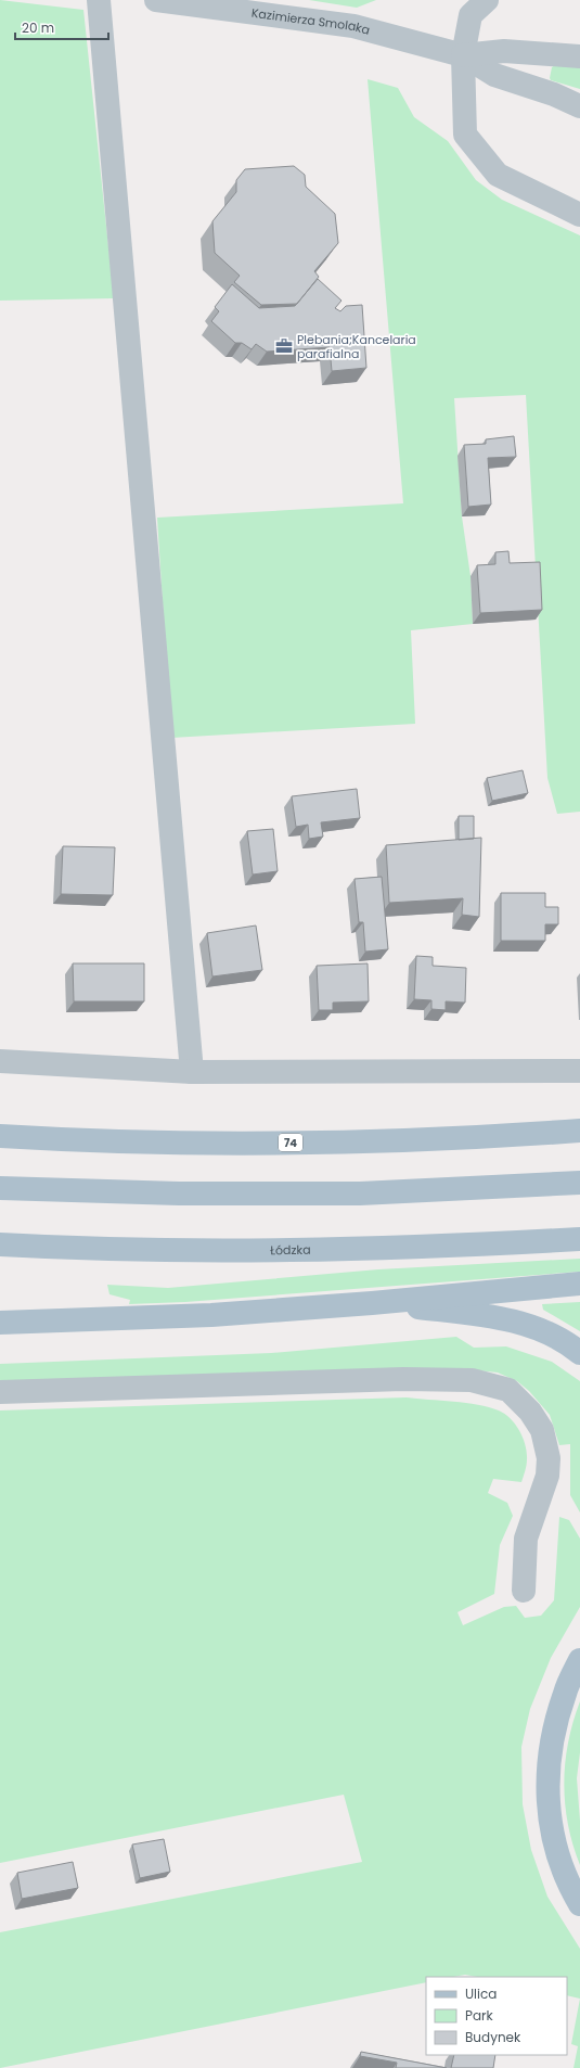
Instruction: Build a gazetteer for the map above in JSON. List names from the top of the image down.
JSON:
{
  "streets": {
    "main road": ["74", "Łódzka"],
    "street": ["Kazimierza Smolaka"]
  },
  "places": {
    "office": ["Plebania;Kancelaria parafialna"]
  },
  "legend": ["Ulica", "Park", "Budynek"],
  "scale_bar": "20 m"
}
